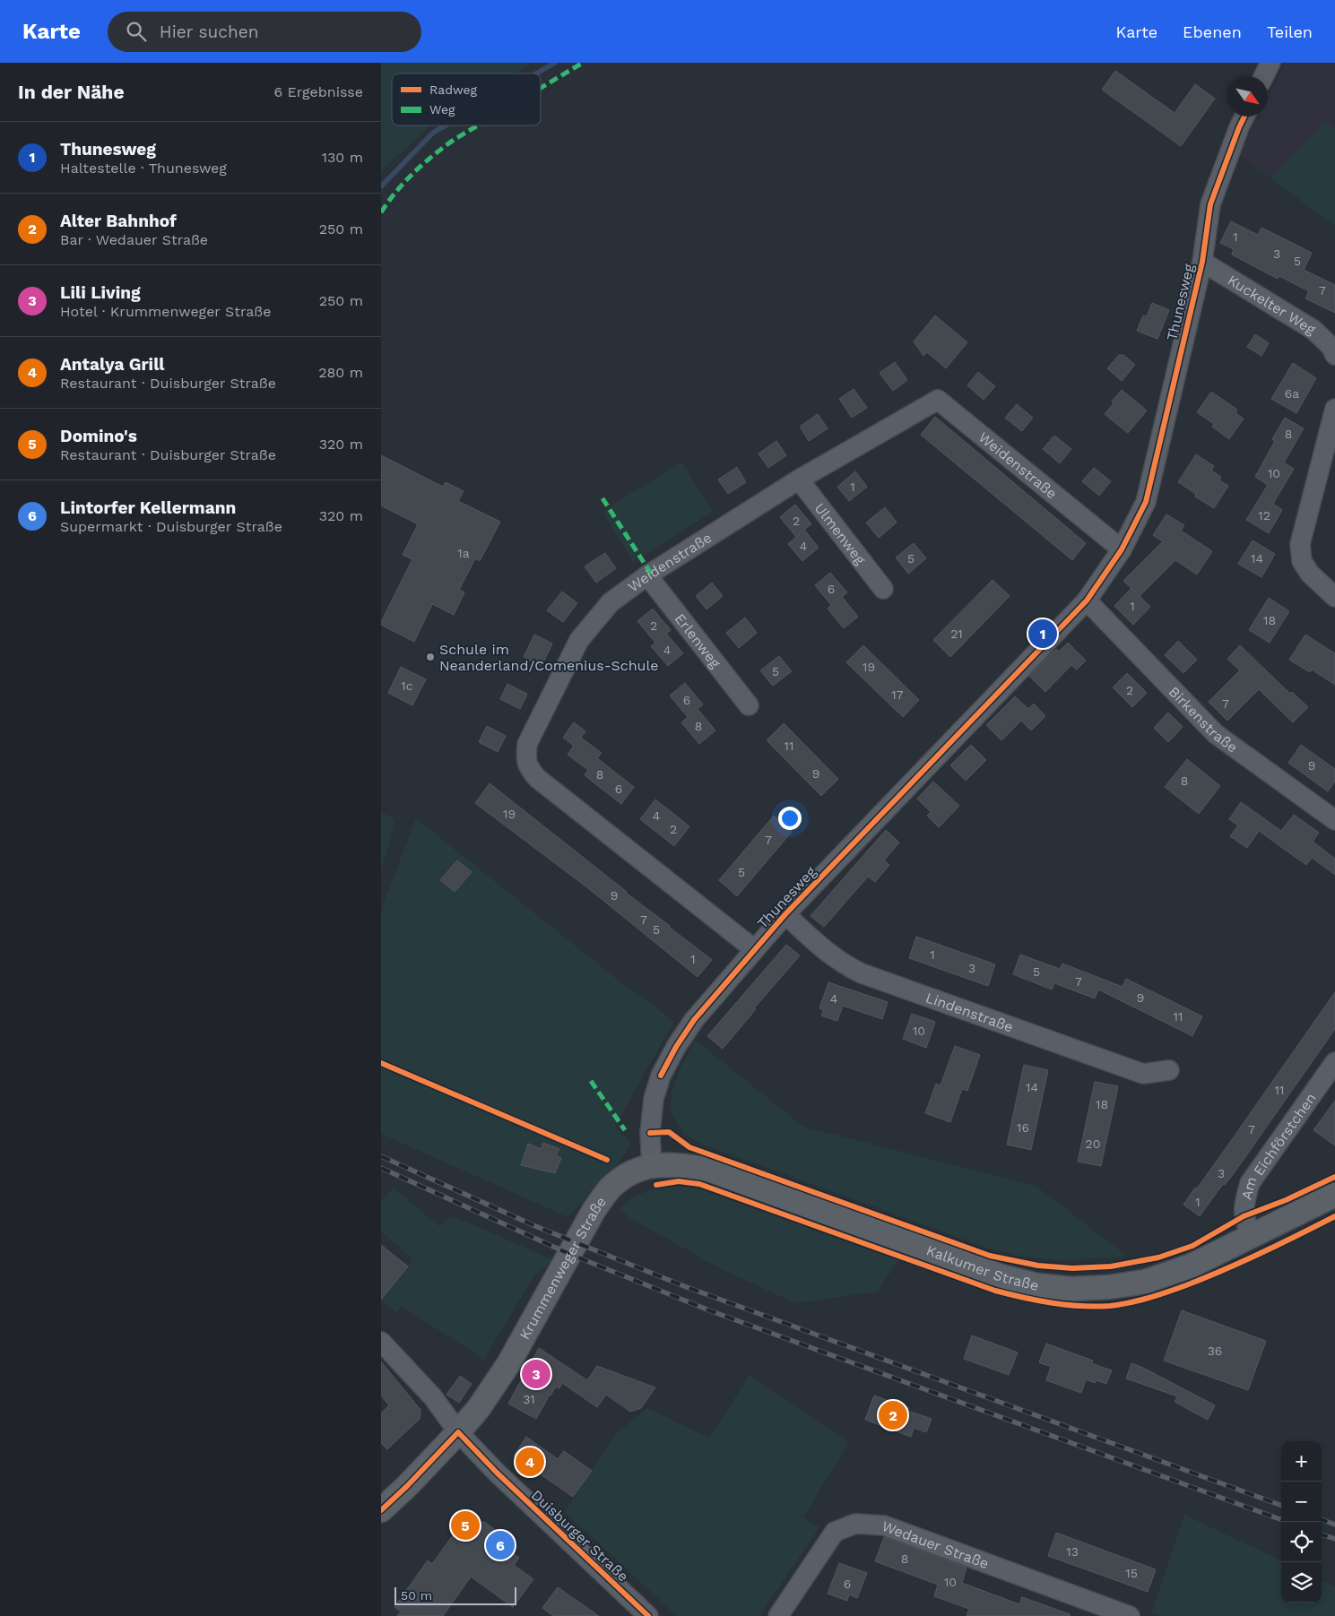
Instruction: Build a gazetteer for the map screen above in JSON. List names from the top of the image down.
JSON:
{
  "streets": {
    "main road": ["Kalkumer Straße", "Krummenweger Straße"],
    "street": [
      "Thunesweg",
      "Kuckelter Weg",
      "Weidenstraße",
      "Ulmenweg",
      "Erlenweg",
      "Birkenstraße",
      "Lindenstraße",
      "Am Eichförstchen",
      "Duisburger Straße",
      "Wedauer Straße"
    ]
  },
  "crossings": [
    ["Thunesweg", "Kuckelter Weg"],
    ["Thunesweg", "Weidenstraße"],
    ["Thunesweg", "Birkenstraße"],
    ["Thunesweg", "Lindenstraße"],
    ["Thunesweg", "Kalkumer Straße"],
    ["Weidenstraße", "Ulmenweg"],
    ["Weidenstraße", "Erlenweg"],
    ["Am Eichförstchen", "Kalkumer Straße"],
    ["Kalkumer Straße", "Krummenweger Straße"],
    ["Krummenweger Straße", "Duisburger Straße"]
  ],
  "places": ["Schule im Neanderland/Comenius-Schule"],
  "house_numbers": [
    "1",
    "3",
    "5",
    "7",
    "6a",
    "8",
    "10",
    "1",
    "12",
    "2",
    "4",
    "1a",
    "5",
    "14",
    "6",
    "1",
    "18",
    "2",
    "21",
    "4",
    "19",
    "5",
    "1c",
    "2",
    "17",
    "6",
    "7",
    "8",
    "11",
    "9",
    "9",
    "8",
    "8",
    "6",
    "19",
    "4",
    "2",
    "7",
    "5",
    "9",
    "7",
    "5",
    "1",
    "1",
    "3",
    "5",
    "7",
    "9",
    "4",
    "11",
    "10",
    "14",
    "11",
    "18",
    "16",
    "7",
    "20",
    "3",
    "1",
    "36",
    "31",
    "13",
    "8",
    "15",
    "10",
    "6"
  ],
  "legend": ["Radweg", "Weg"],
  "scale_bar": "50 m",
  "north": "bottom right",
  "page": {
    "header": "Karte",
    "search": "Hier suchen",
    "nav": ["Karte", "Ebenen", "Teilen"],
    "heading": ["In der Nähe", "6 Ergebnisse"],
    "list": [
      {
        "mark": "1",
        "name": "Thunesweg",
        "note": "Haltestelle · Thunesweg",
        "value": "130 m"
      },
      {
        "mark": "2",
        "name": "Alter Bahnhof",
        "note": "Bar · Wedauer Straße",
        "value": "250 m"
      },
      {
        "mark": "3",
        "name": "Lili Living",
        "note": "Hotel · Krummenweger Straße",
        "value": "250 m"
      },
      {
        "mark": "4",
        "name": "Antalya Grill",
        "note": "Restaurant · Duisburger Straße",
        "value": "280 m"
      },
      {
        "mark": "5",
        "name": "Domino's",
        "note": "Restaurant · Duisburger Straße",
        "value": "320 m"
      },
      {
        "mark": "6",
        "name": "Lintorfer Kellermann",
        "note": "Supermarkt · Duisburger Straße",
        "value": "320 m"
      }
    ],
    "pins": [
      "1",
      "3",
      "2",
      "4",
      "5",
      "6"
    ],
    "map_buttons": ["+", "−"],
    "scale": "50 m"
  }
}
